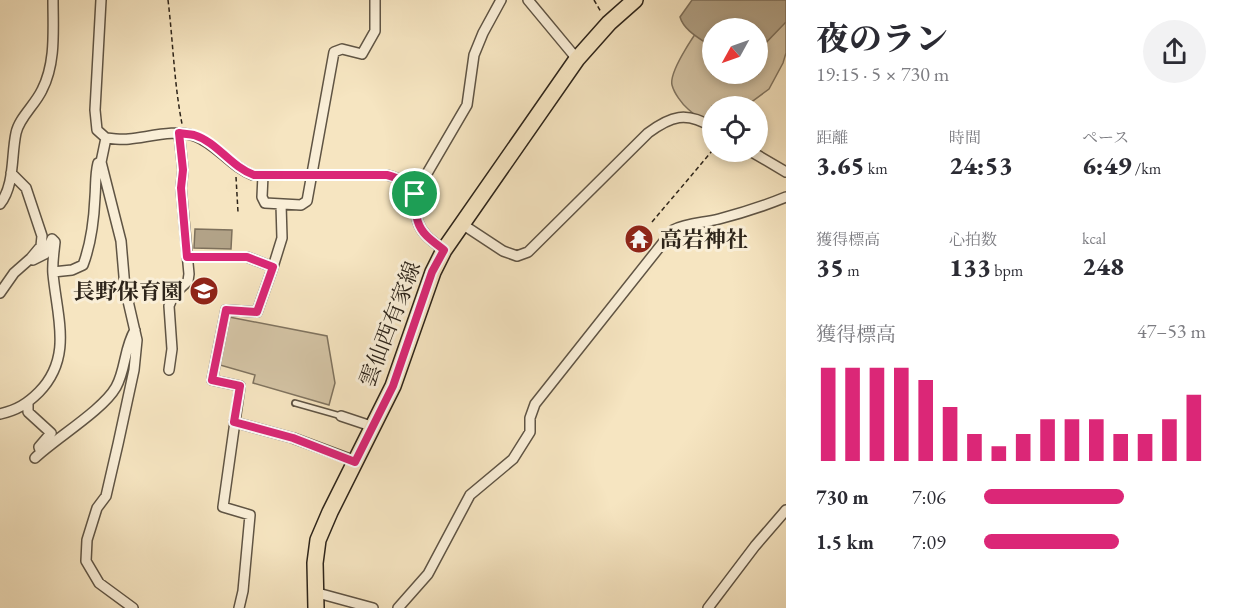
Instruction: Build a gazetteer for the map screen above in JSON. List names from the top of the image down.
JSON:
{
  "streets": {
    "main road": ["雲仙西有家線"]
  },
  "places": {
    "temple": ["高岩神社"],
    "school or university": ["長野保育園"]
  },
  "north": "bottom left",
  "page": {
    "heading": ["夜のラン", "19:15 · 5 × 730 m"],
    "stats": [
      ["距離", "3.65 km"],
      ["時間", "24:53"],
      ["ペース", "6:49 /km"],
      ["獲得標高", "35 m"],
      ["心拍数", "133 bpm"],
      ["kcal", "248"]
    ],
    "chart": ["獲得標高", "47–53 m"],
    "list": [
      {
        "name": "730 m",
        "note": "7:06"
      },
      {
        "name": "1.5 km",
        "note": "7:09"
      }
    ]
  }
}
